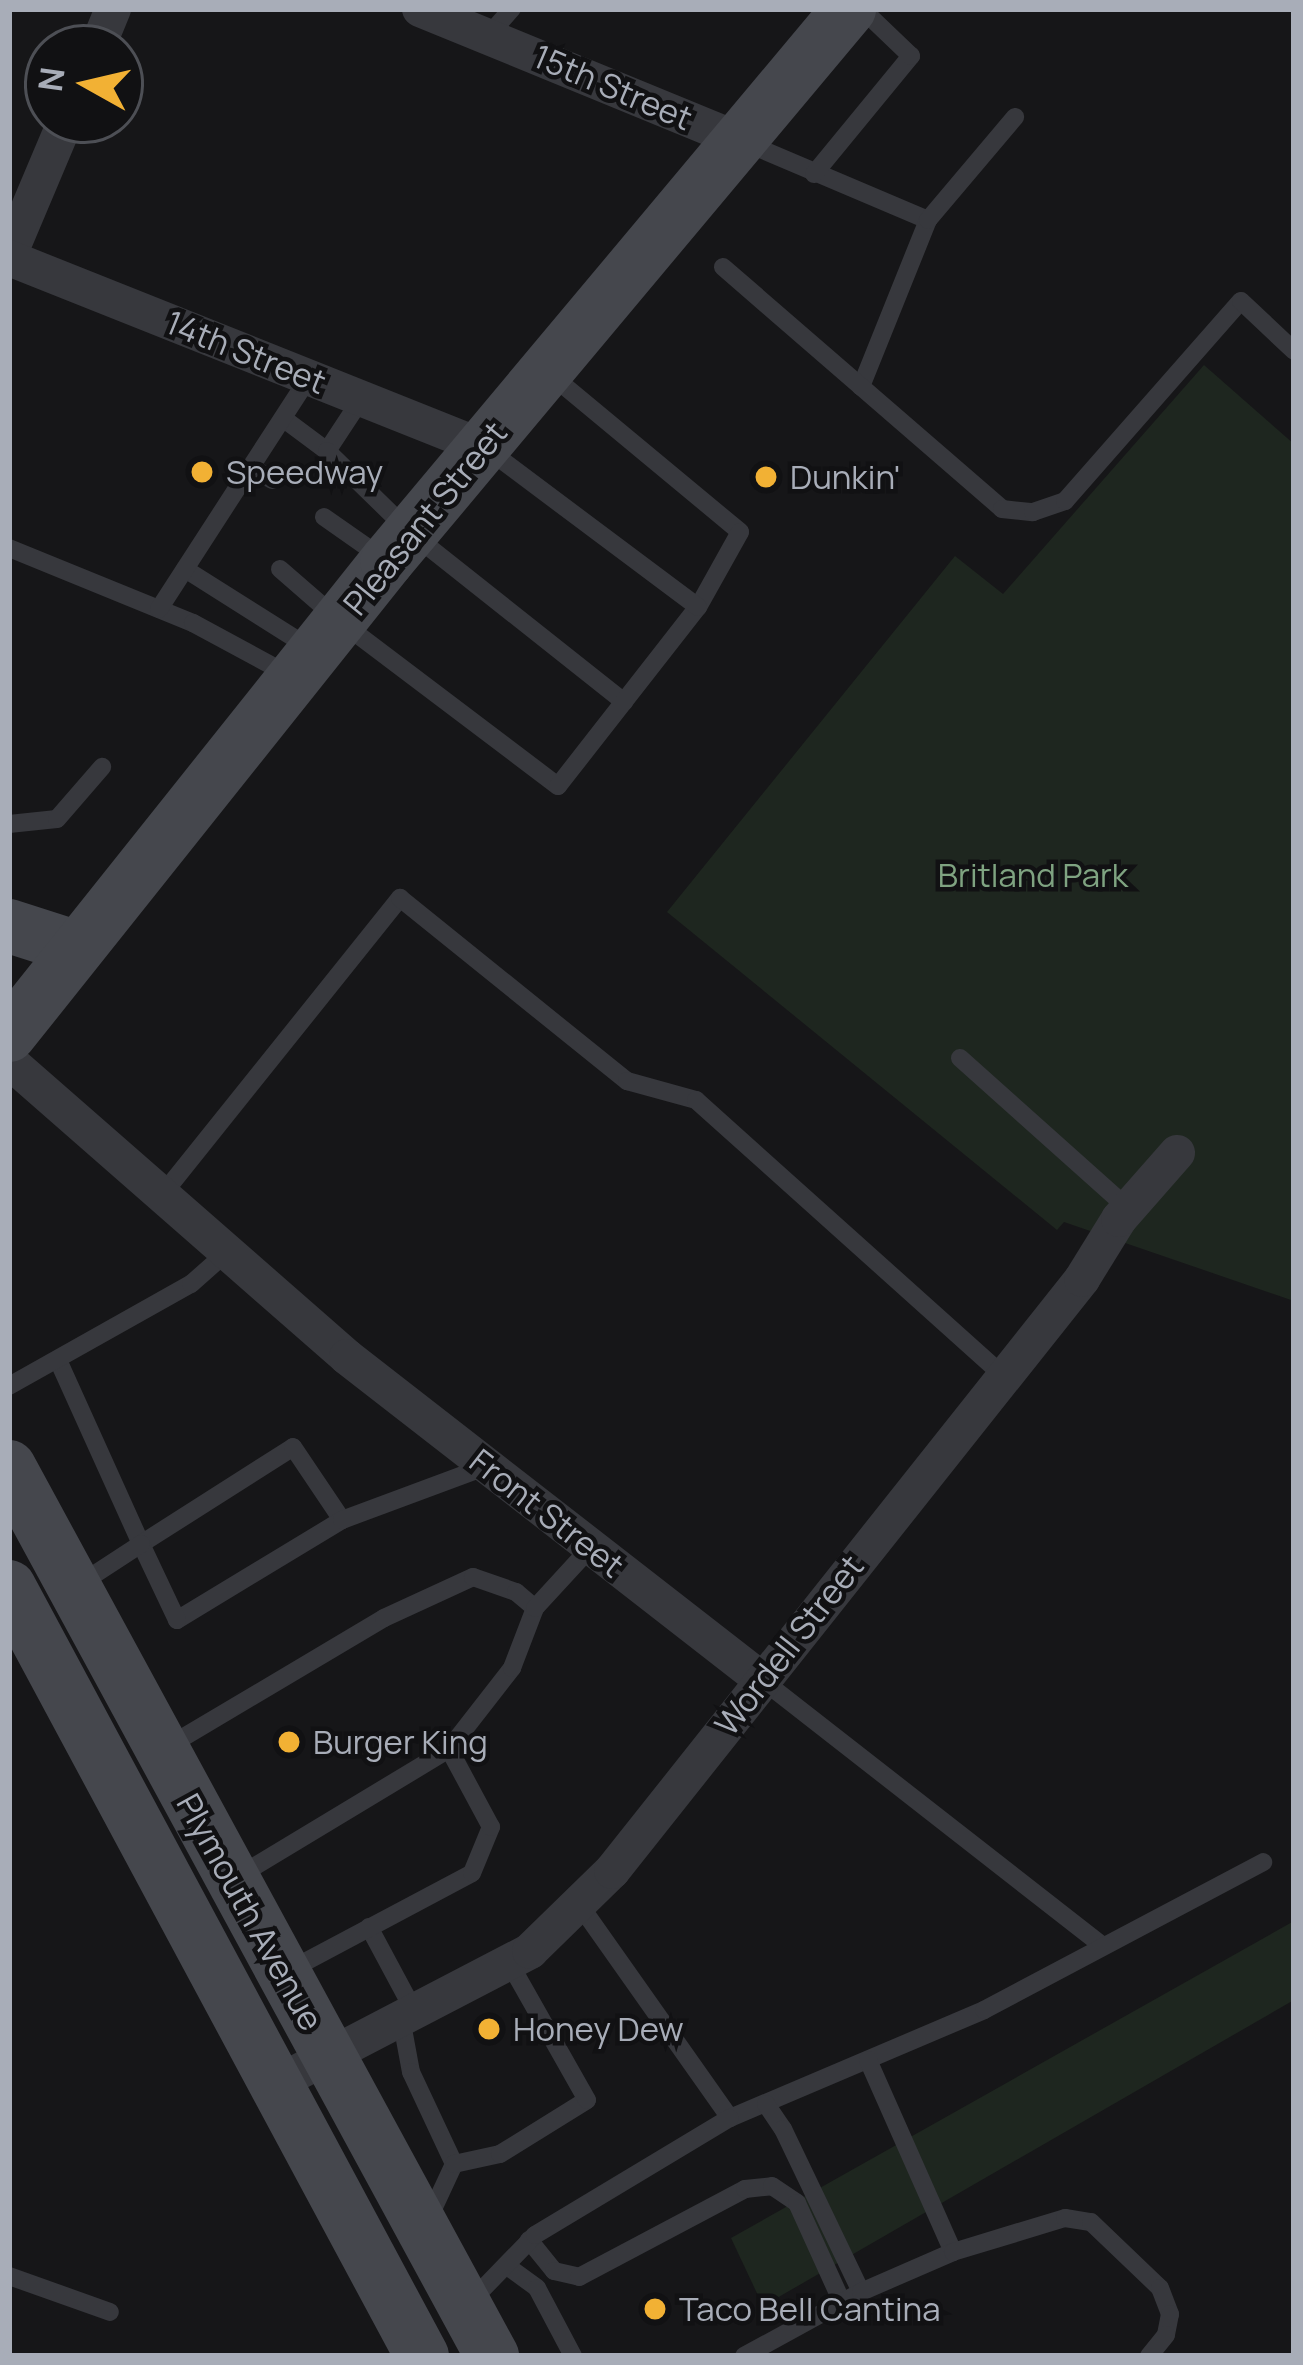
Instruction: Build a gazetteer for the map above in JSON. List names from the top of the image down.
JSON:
{
  "streets": {
    "main road": ["Pleasant Street", "Plymouth Avenue"],
    "street": [
      "15th Street",
      "14th Street",
      "Front Street",
      "Wordell Street"
    ]
  },
  "crossings": [
    ["15th Street", "Pleasant Street"],
    ["14th Street", "Pleasant Street"],
    ["Front Street", "Wordell Street"],
    ["Wordell Street", "Plymouth Avenue"]
  ],
  "parks": ["Britland Park"],
  "places": [
    "Speedway",
    "Dunkin'",
    "Burger King",
    "Honey Dew",
    "Taco Bell Cantina"
  ],
  "north": "left"
}
